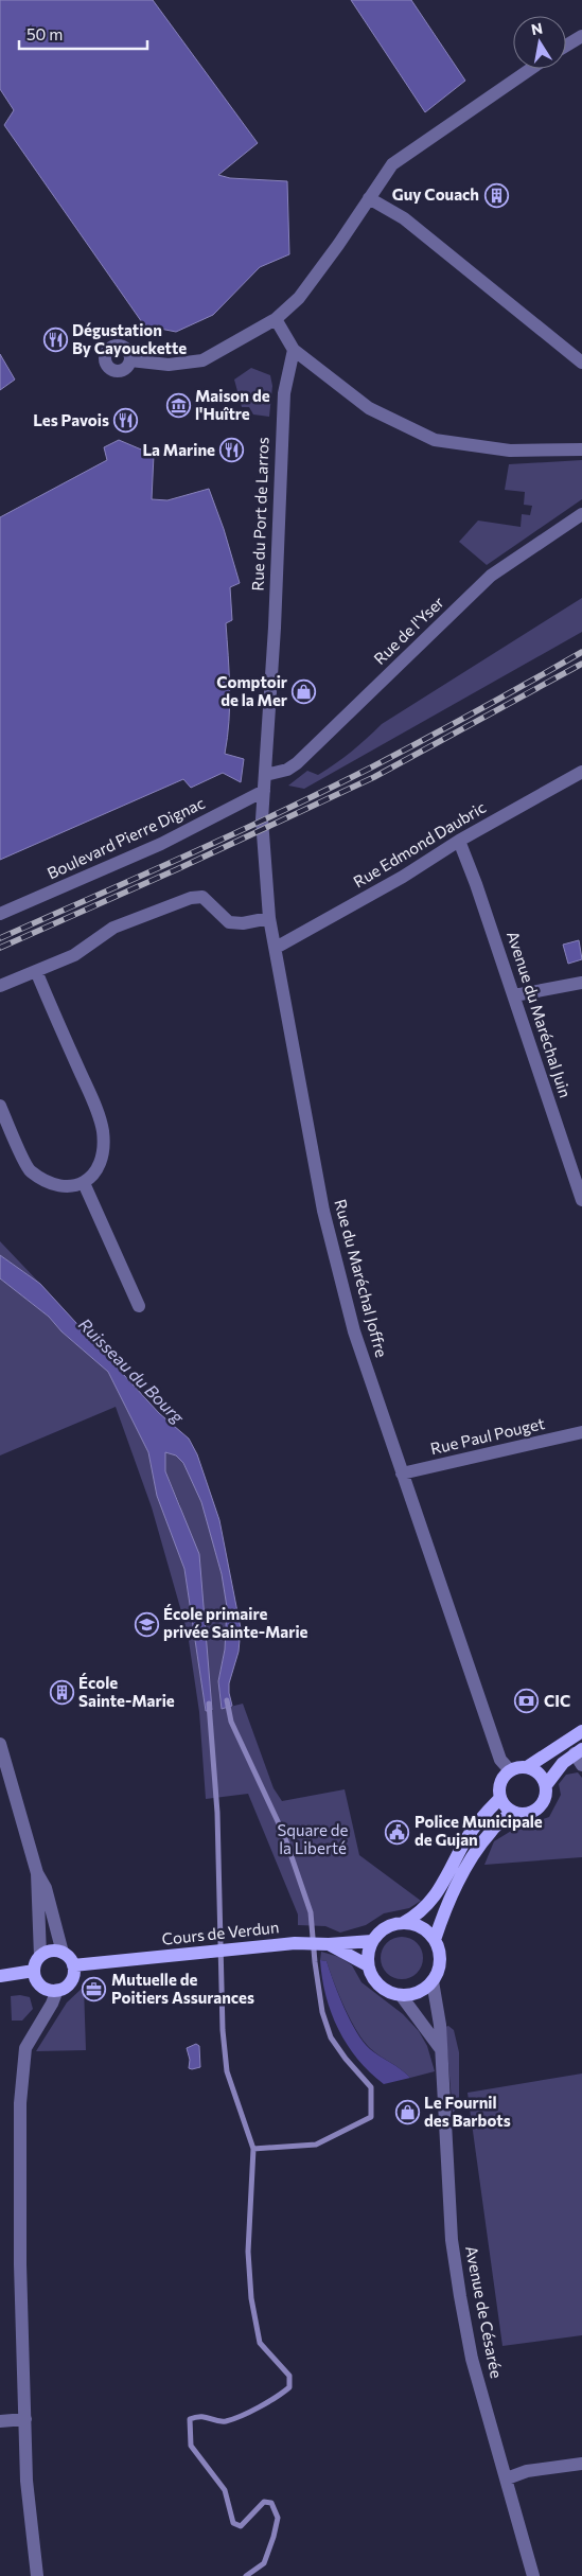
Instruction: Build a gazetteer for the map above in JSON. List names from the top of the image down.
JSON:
{
  "streets": {
    "main road": ["Cours de Verdun"],
    "street": [
      "Rue du Port de Larros",
      "Rue de l'Yser",
      "Boulevard Pierre Dignac",
      "Rue Edmond Daubric",
      "Avenue du Maréchal Juin",
      "Rue du Maréchal Joffre",
      "Rue Paul Pouget",
      "Avenue de Césarée"
    ]
  },
  "crossings": [
    ["Rue du Port de Larros", "Rue de l'Yser"],
    ["Rue du Port de Larros", "Rue du Maréchal Joffre"],
    ["Rue de l'Yser", "Rue du Maréchal Joffre"],
    ["Boulevard Pierre Dignac", "Rue du Maréchal Joffre"],
    ["Rue Edmond Daubric", "Avenue du Maréchal Juin"],
    ["Rue Edmond Daubric", "Rue du Maréchal Joffre"],
    ["Rue du Maréchal Joffre", "Rue Paul Pouget"],
    ["Cours de Verdun", "Avenue de Césarée"]
  ],
  "water": ["Ruisseau du Bourg"],
  "parks": ["Square de la Liberté"],
  "places": {
    "building": ["Guy Couach", "École Sainte-Marie"],
    "restaurant": ["Dégustation By Cayouckette", "Les Pavois", "La Marine"],
    "museum": ["Maison de l'Huître"],
    "shop": ["Comptoir de la Mer", "Le Fournil des Barbots"],
    "school or university": ["École primaire privée Sainte-Marie"],
    "bank": ["CIC"],
    "public building": ["Police Municipale de Gujan"],
    "office": ["Mutuelle de Poitiers Assurances"]
  },
  "scale_bar": "50 m",
  "north": "top"
}
